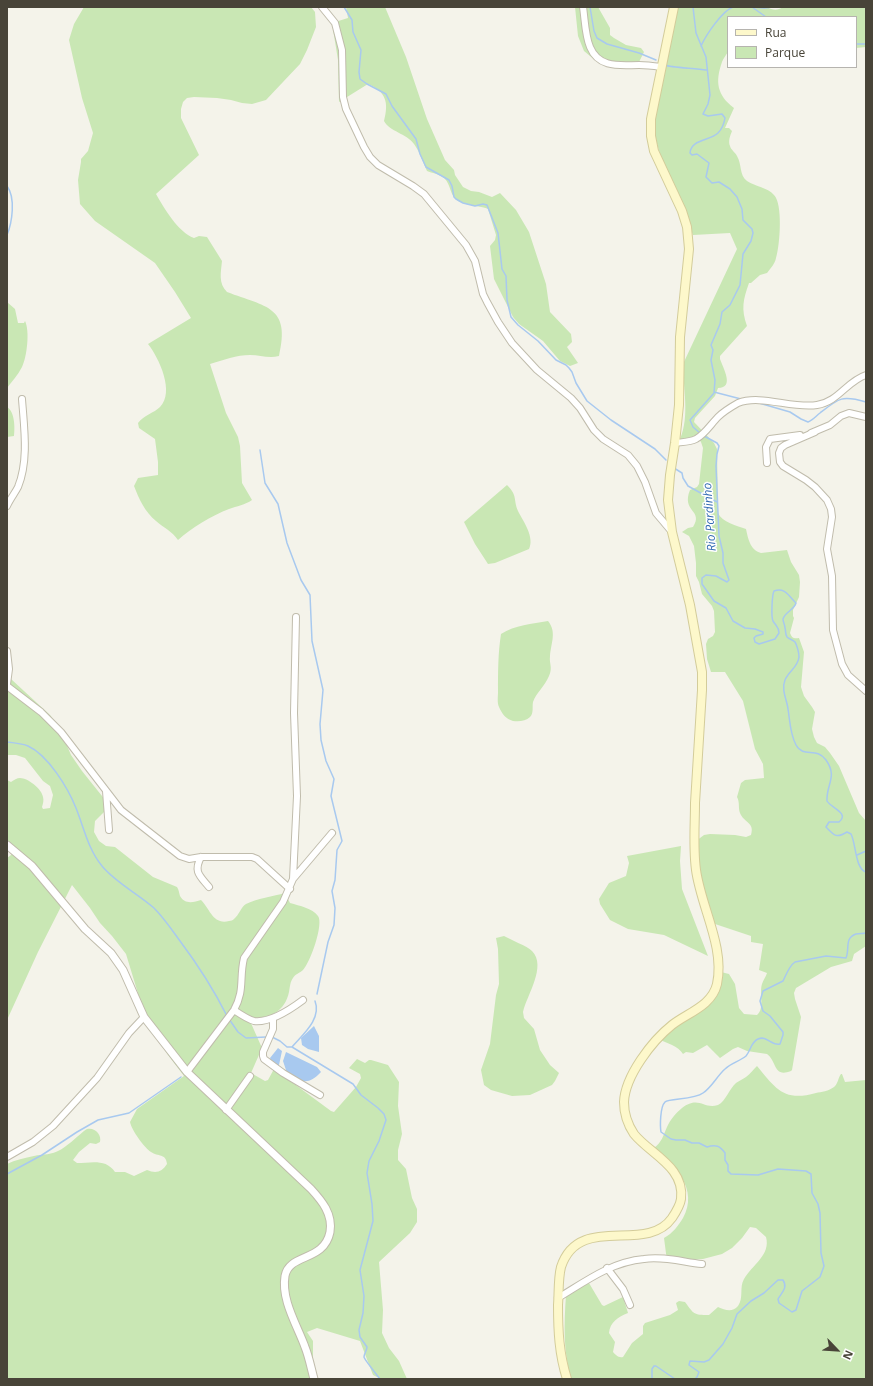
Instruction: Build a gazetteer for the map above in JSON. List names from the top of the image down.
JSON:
{
  "water": ["Rio Pardinho"],
  "legend": ["Rua", "Parque"],
  "north": "bottom right"
}
